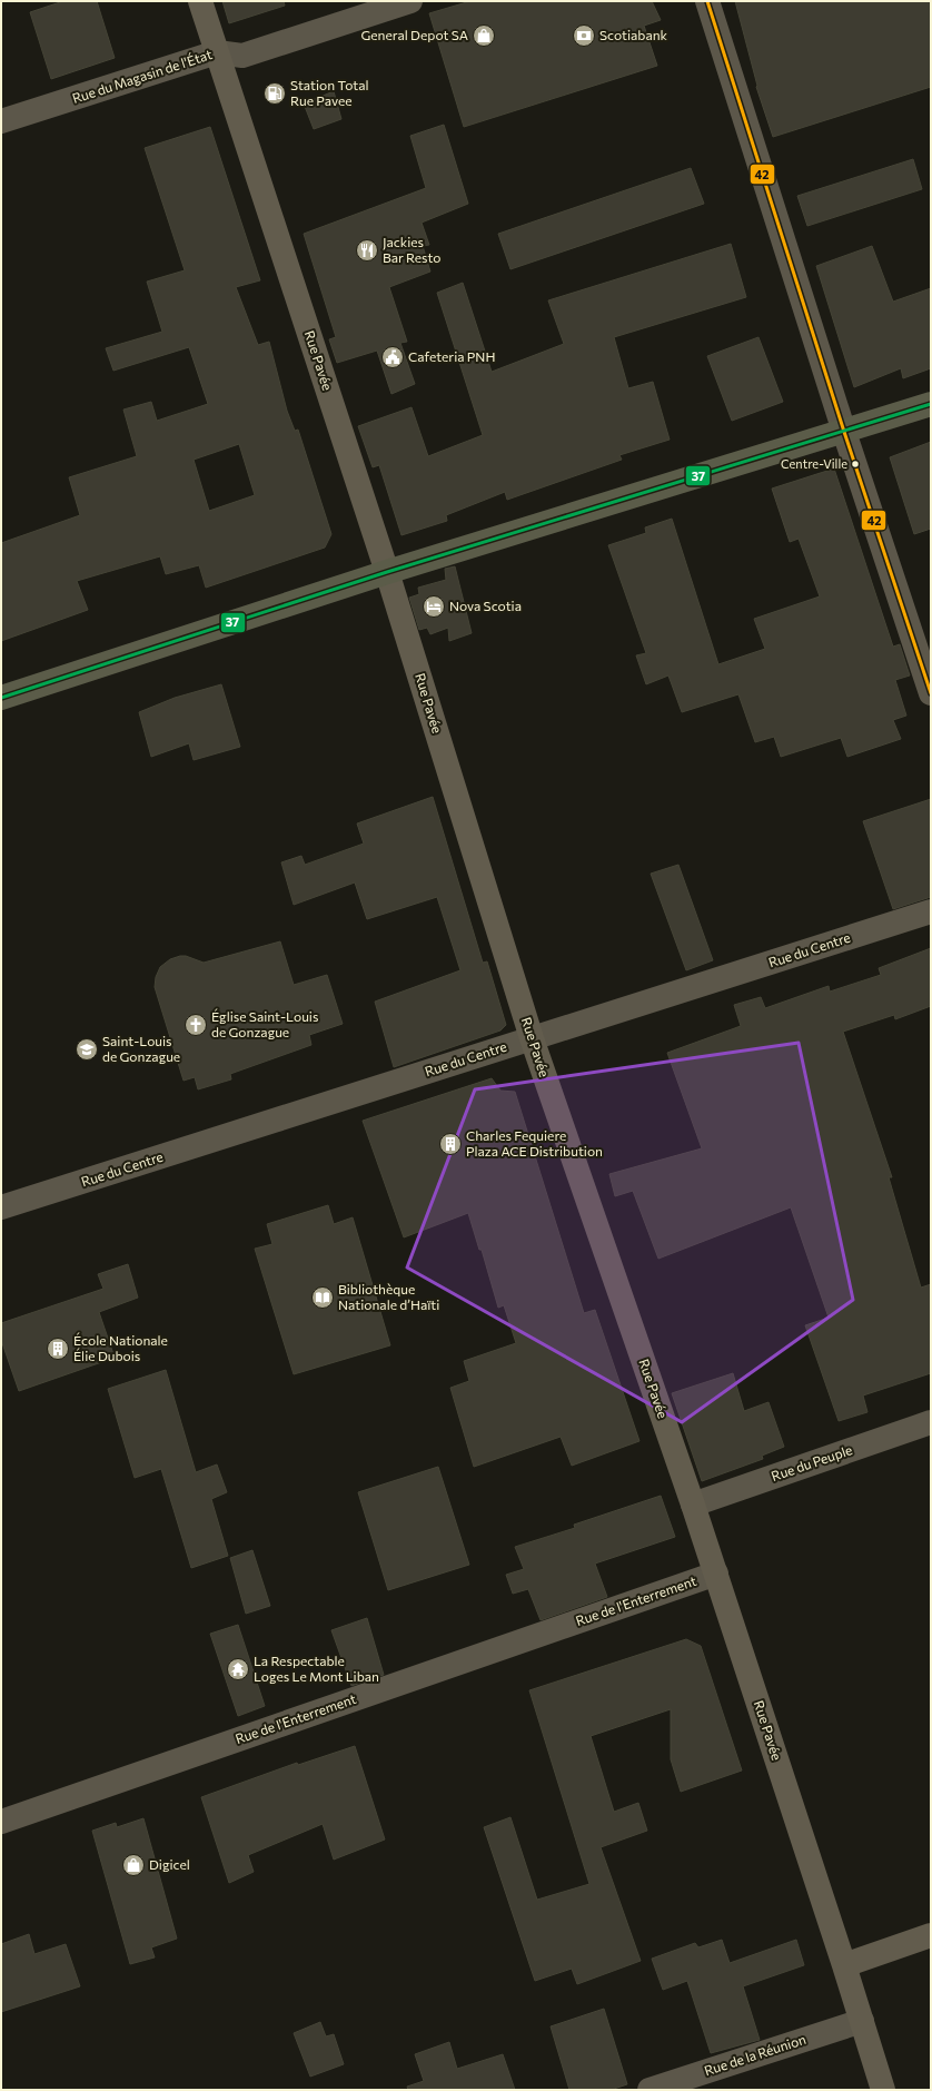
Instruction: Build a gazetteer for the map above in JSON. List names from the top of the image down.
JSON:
{
  "streets": {
    "main road": ["Rue Pavée"],
    "street": [
      "Rue du Magasin de l'État",
      "Rue du Centre",
      "Rue du Peuple",
      "Rue de l'Enterrement",
      "Rue de la Réunion"
    ]
  },
  "crossings": [
    ["Rue du Magasin de l'État", "Rue Pavée"],
    ["Rue Pavée", "Rue du Centre"],
    ["Rue Pavée", "Rue du Peuple"],
    ["Rue Pavée", "Rue de l'Enterrement"],
    ["Rue Pavée", "Rue de la Réunion"]
  ],
  "places": {
    "shop": ["General Depot SA", "Digicel"],
    "bank": ["Scotiabank"],
    "fuel station": ["Station Total Rue Pavee"],
    "restaurant": ["Jackies Bar Resto"],
    "public building": ["Cafeteria PNH"],
    "other": ["Centre-Ville"],
    "hotel": ["Nova Scotia"],
    "church": ["Église Saint-Louis de Gonzague"],
    "school or university": ["Saint-Louis de Gonzague"],
    "building": ["Charles Fequiere Plaza ACE Distribution", "École Nationale Élie Dubois"],
    "library": ["Bibliothèque Nationale d’Haïti"],
    "temple": ["La Respectable Loges Le Mont Liban"]
  },
  "lines": ["transit line 42", "transit line 37"]
}
